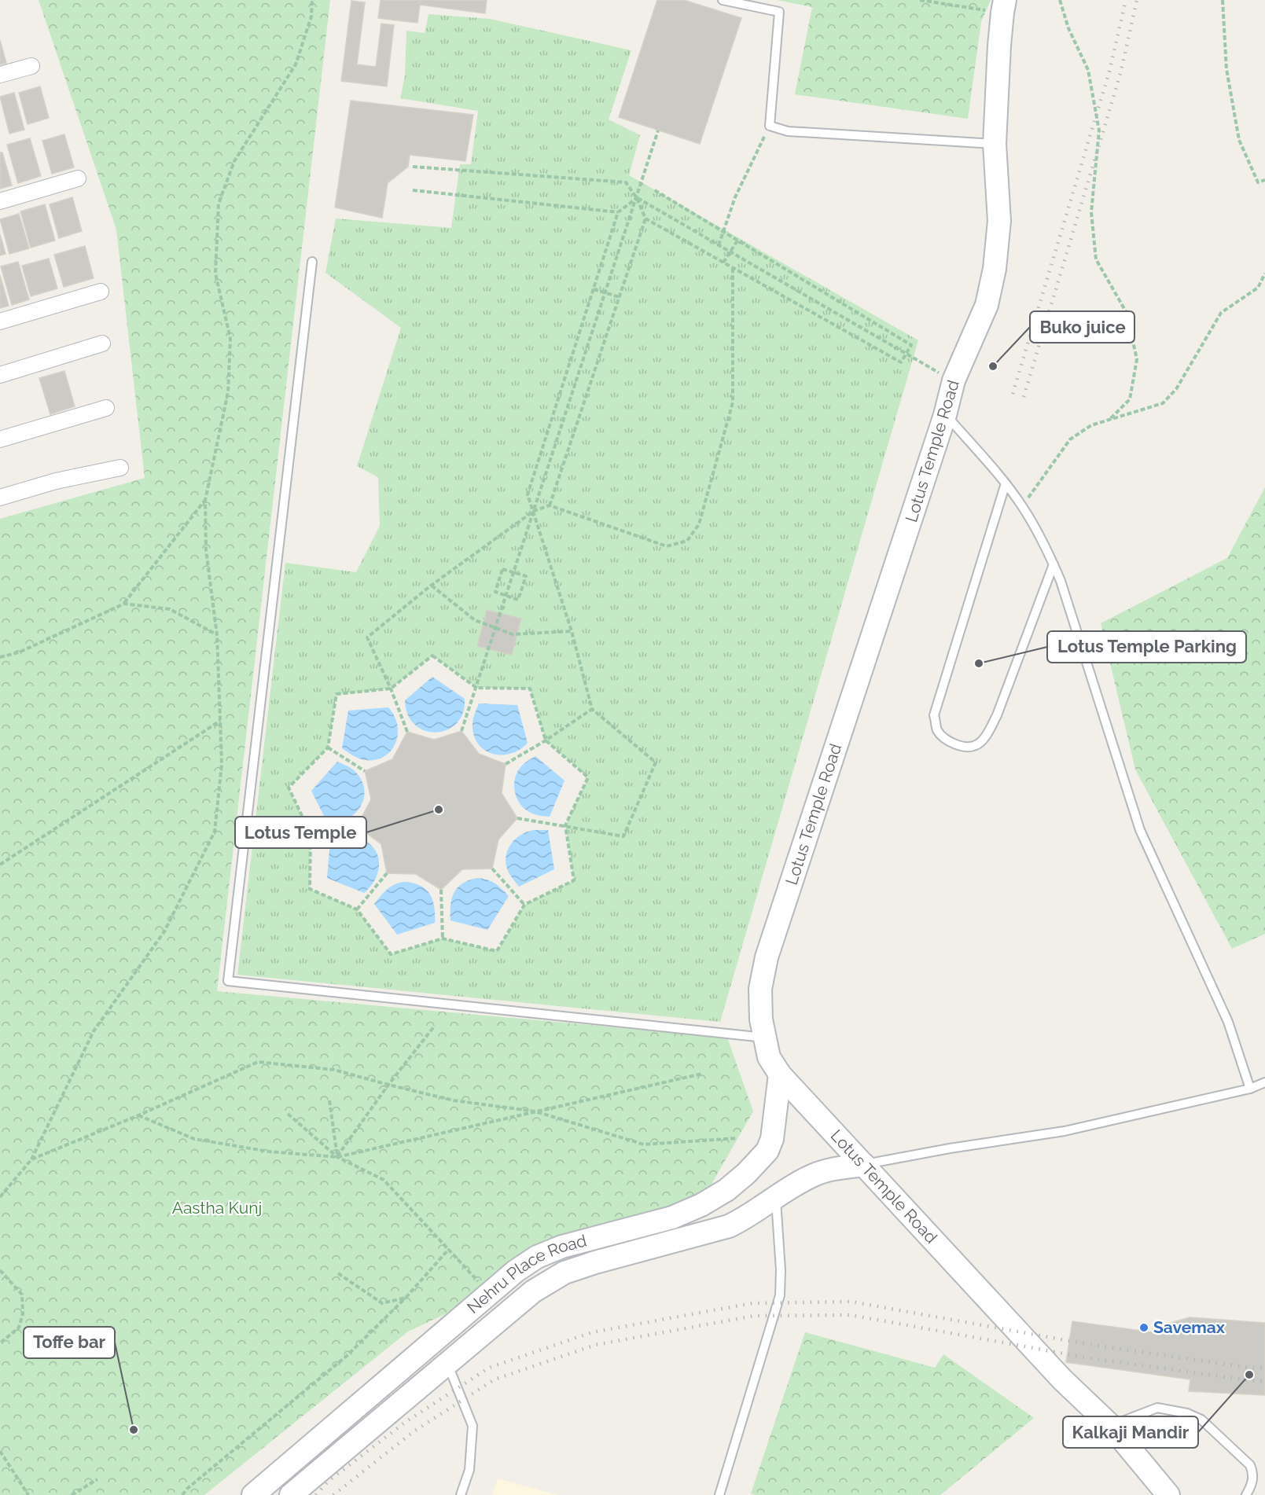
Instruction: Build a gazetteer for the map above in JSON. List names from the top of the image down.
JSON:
{
  "streets": {
    "street": ["Lotus Temple Road", "Nehru Place Road"]
  },
  "crossings": [
    ["Lotus Temple Road", "Nehru Place Road"]
  ],
  "parks": ["Aastha Kunj"],
  "places": [
    "Buko juice",
    "Lotus Temple Parking",
    "Lotus Temple",
    "Savemax",
    "Kalkaji Mandir",
    "Toffe bar"
  ]
}
